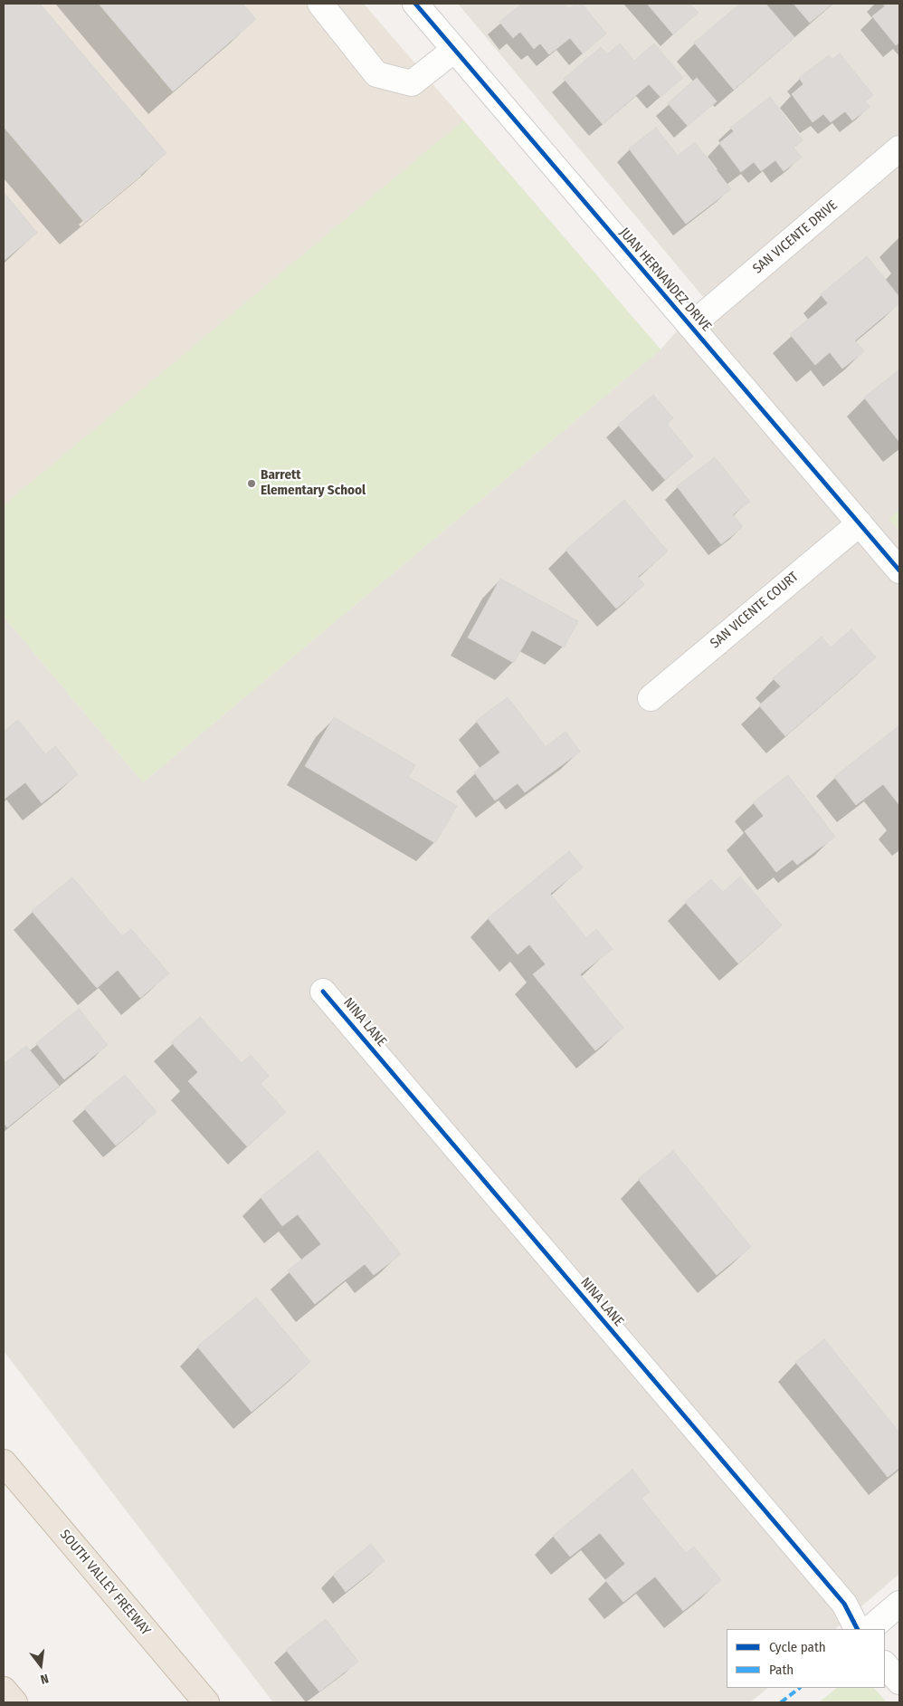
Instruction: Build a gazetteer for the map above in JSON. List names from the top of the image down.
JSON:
{
  "streets": {
    "highway": ["SOUTH VALLEY FREEWAY"],
    "street": [
      "SAN VICENTE DRIVE",
      "JUAN HERNANDEZ DRIVE",
      "SAN VICENTE COURT",
      "NINA LANE"
    ]
  },
  "crossings": [
    ["SAN VICENTE DRIVE", "JUAN HERNANDEZ DRIVE"],
    ["JUAN HERNANDEZ DRIVE", "SAN VICENTE COURT"]
  ],
  "places": ["Barrett Elementary School"],
  "legend": ["Cycle path", "Path"],
  "north": "bottom"
}
